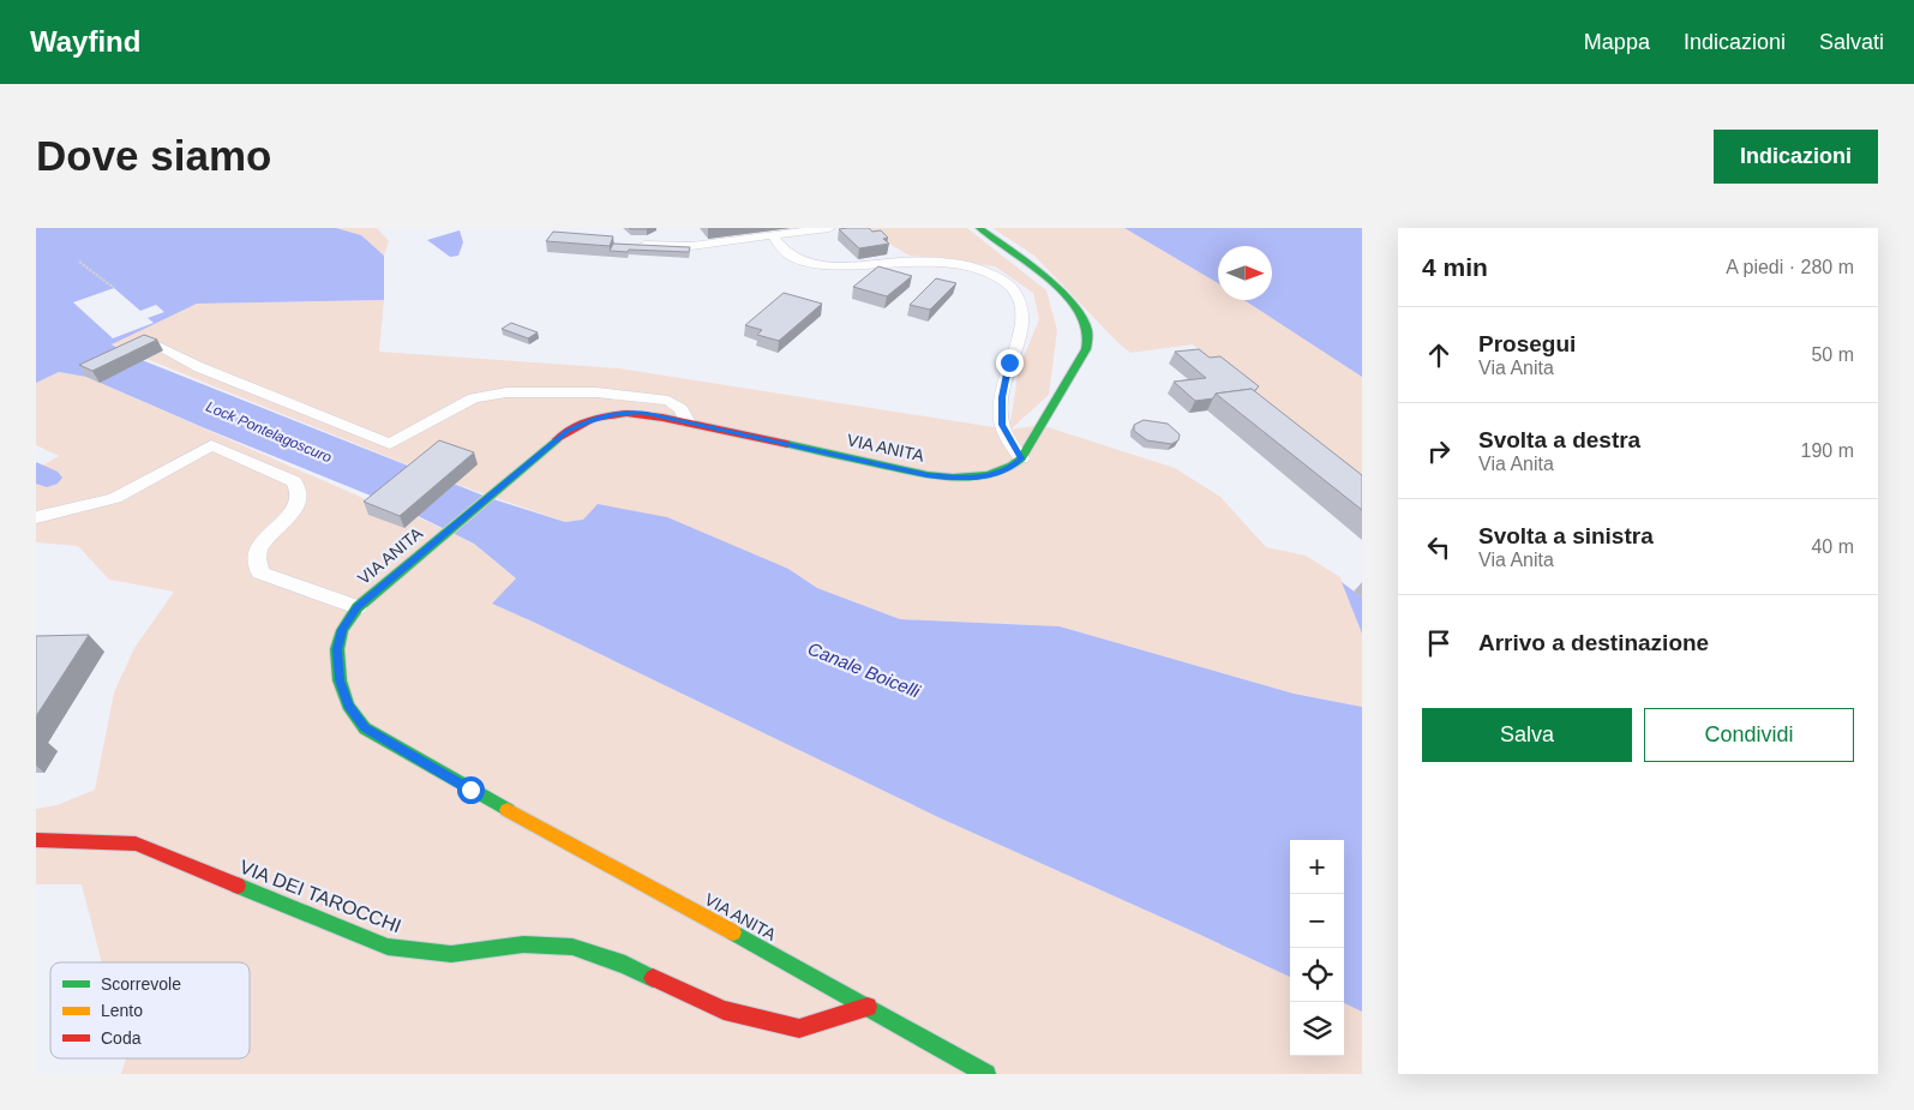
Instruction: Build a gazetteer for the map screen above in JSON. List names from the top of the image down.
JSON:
{
  "streets": {
    "street": ["VIA ANITA", "VIA DEI TAROCCHI"]
  },
  "crossings": [
    ["VIA ANITA", "VIA DEI TAROCCHI"]
  ],
  "water": ["Lock Pontelagoscuro", "Canale Boicelli"],
  "legend": ["Scorrevole", "Lento", "Coda"],
  "north": "right",
  "page": {
    "header": "Wayfind",
    "nav": ["Mappa", "Indicazioni", "Salvati"],
    "buttons": [
      "Indicazioni",
      ["Salva", "Condividi"]
    ],
    "title": "Dove siamo",
    "heading": ["4 min", "A piedi · 280 m"],
    "list": [
      ["Prosegui", "Via Anita", "50 m"],
      ["Svolta a destra", "Via Anita", "190 m"],
      ["Svolta a sinistra", "Via Anita", "40 m"],
      "Arrivo a destinazione"
    ],
    "map_buttons": ["+", "−"]
  }
}
